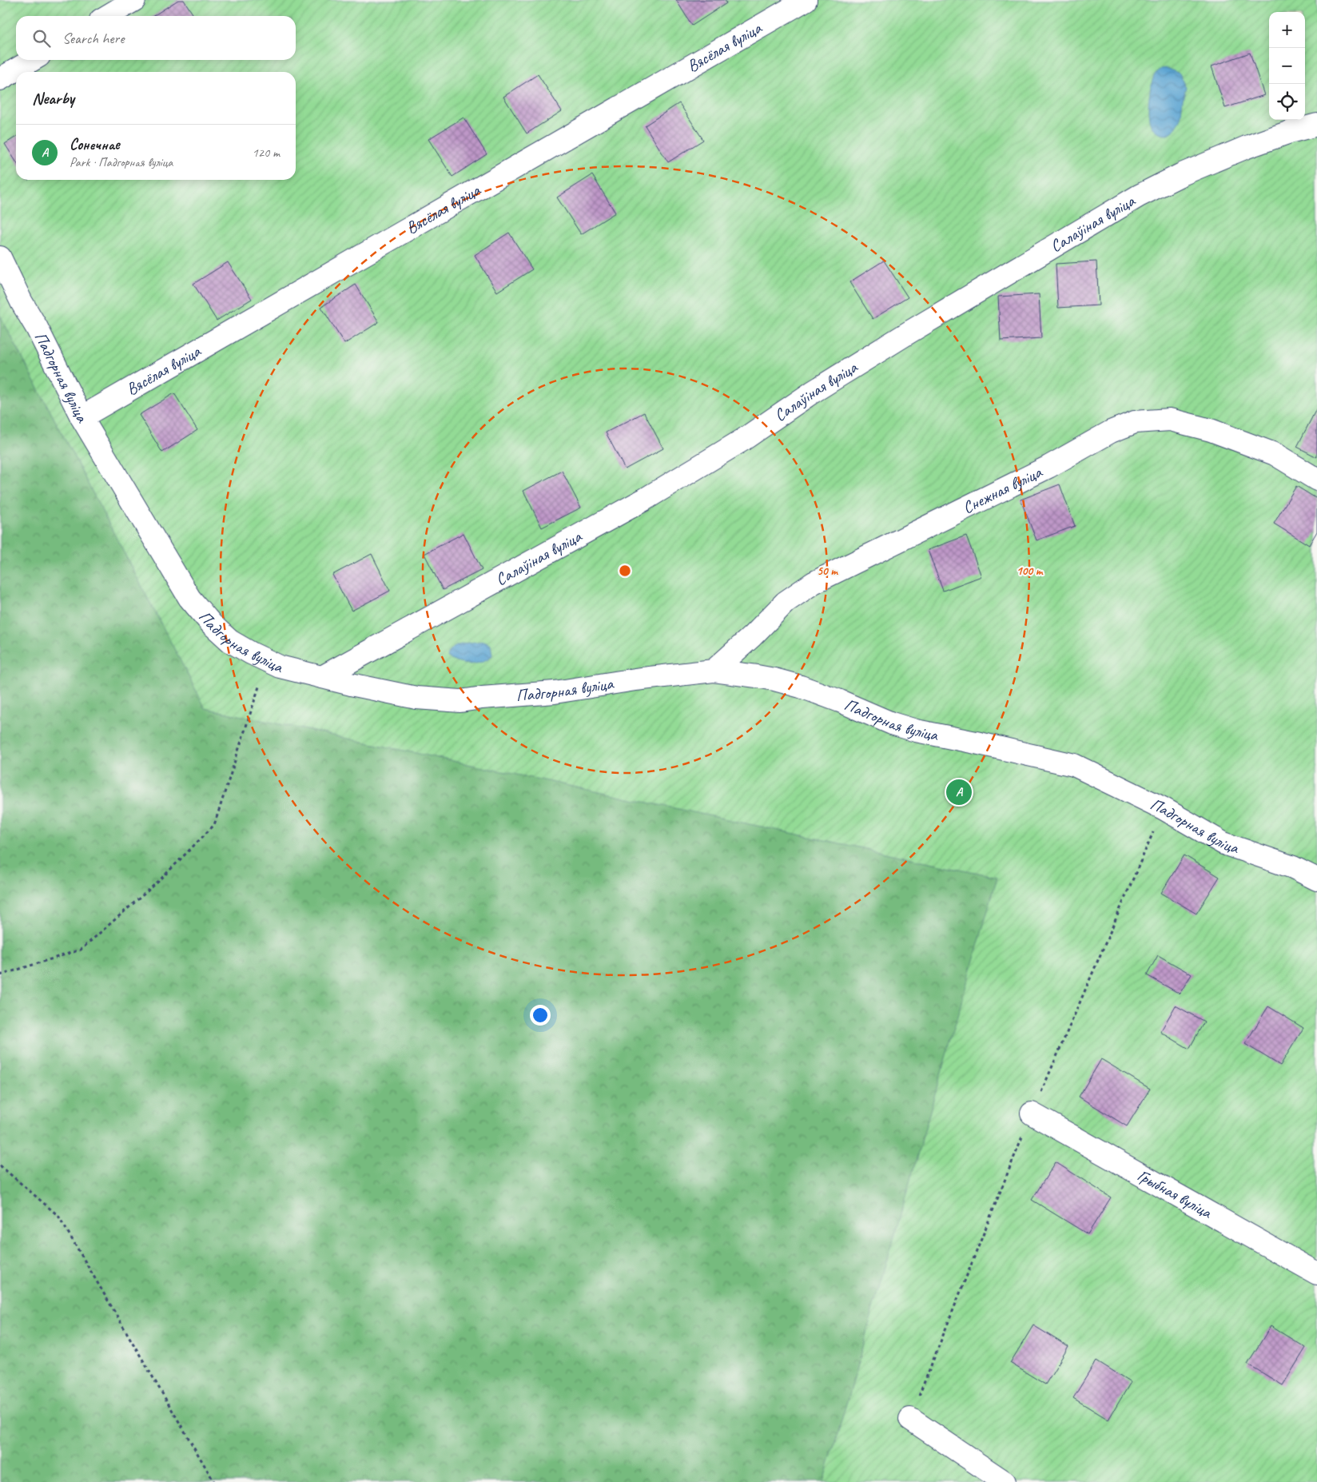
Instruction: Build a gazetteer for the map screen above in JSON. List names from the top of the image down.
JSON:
{
  "streets": {
    "street": [
      "Вясёлая вуліца",
      "Салаўіная вуліца",
      "Падгорная вуліца",
      "Снежная вуліца",
      "Грыбная вуліца"
    ]
  },
  "crossings": [
    ["Вясёлая вуліца", "Падгорная вуліца"],
    ["Салаўіная вуліца", "Падгорная вуліца"],
    ["Падгорная вуліца", "Снежная вуліца"]
  ],
  "page": {
    "map_buttons": ["+", "−"],
    "search": "Search here",
    "heading": "Nearby",
    "list": [
      {
        "mark": "A",
        "name": "Сонечнае",
        "note": "Park · Падгорная вуліца",
        "value": "120 m"
      }
    ],
    "pins": "A"
  },
  "rings": ["50 m", "100 m"]
}
